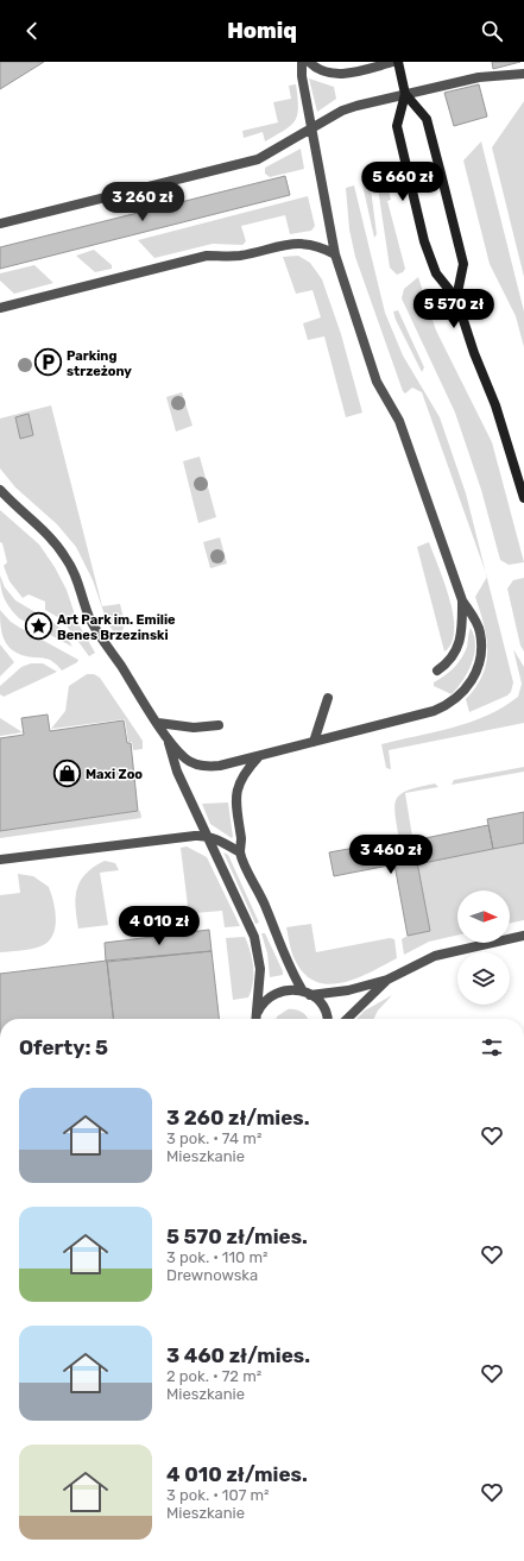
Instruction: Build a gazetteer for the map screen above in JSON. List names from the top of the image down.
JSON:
{
  "places": {
    "parking": ["Parking strzeżony"],
    "place": ["Art Park im. Emilie Benes Brzezinski"],
    "shop": ["Maxi Zoo"]
  },
  "north": "right",
  "page": {
    "header": "Homiq",
    "price": [
      "5 660 zł",
      "3 260 zł",
      "5 570 zł",
      "3 460 zł",
      "4 010 zł"
    ],
    "heading": "Oferty: 5",
    "list": [
      {
        "name": "3 260 zł/mies.",
        "note": "3 pok. · 74 m² · Mieszkanie"
      },
      {
        "name": "5 570 zł/mies.",
        "note": "3 pok. · 110 m² · Drewnowska"
      },
      {
        "name": "3 460 zł/mies.",
        "note": "2 pok. · 72 m² · Mieszkanie"
      },
      {
        "name": "4 010 zł/mies.",
        "note": "3 pok. · 107 m² · Mieszkanie"
      }
    ]
  }
}
